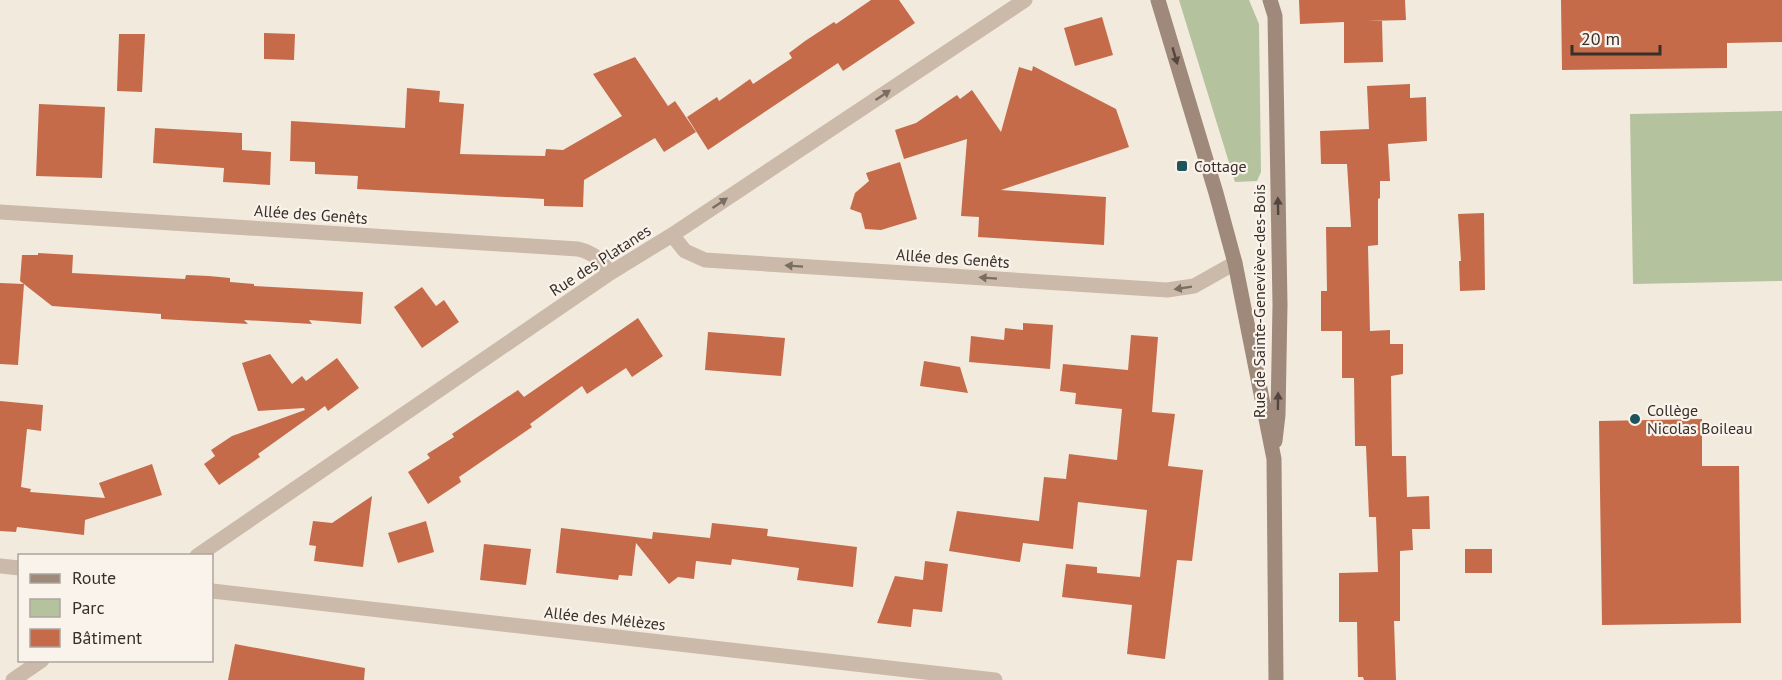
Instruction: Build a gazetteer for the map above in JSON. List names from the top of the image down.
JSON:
{
  "streets": {
    "main road": ["Rue de Sainte-Geneviève-des-Bois"],
    "street": ["Allée des Genêts", "Rue des Platanes", "Allée des Mélèzes"]
  },
  "crossings": [
    ["Allée des Genêts", "Rue des Platanes"]
  ],
  "one_way": ["Allée des Genêts", "Rue des Platanes"],
  "places": {
    "transit": ["Cottage"],
    "other": ["Collège Nicolas Boileau"]
  },
  "legend": ["Route", "Parc", "Bâtiment"],
  "scale_bar": "20 m"
}
